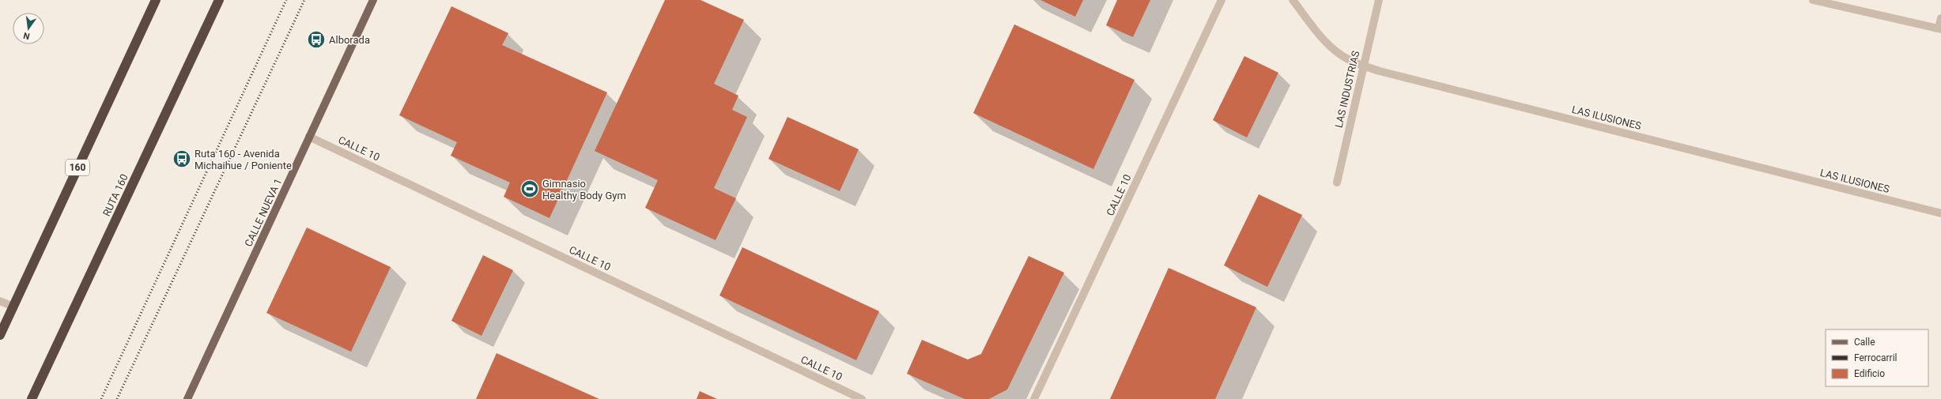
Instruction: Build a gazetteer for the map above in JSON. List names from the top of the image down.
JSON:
{
  "streets": {
    "highway": ["160", "RUTA 160"],
    "main road": ["CALLE NUEVA 1"],
    "street": ["LAS INDUSTRIAS", "LAS ILUSIONES", "CALLE 10"]
  },
  "crossings": [
    ["LAS INDUSTRIAS", "LAS ILUSIONES"],
    ["CALLE 10", "CALLE NUEVA 1"]
  ],
  "places": {
    "bus stop": ["Alborada", "Ruta 160 - Avenida Michaihue / Poniente"],
    "sports": ["Gimnasio Healthy Body Gym"]
  },
  "legend": ["Calle", "Ferrocarril", "Edificio"],
  "north": "bottom"
}
